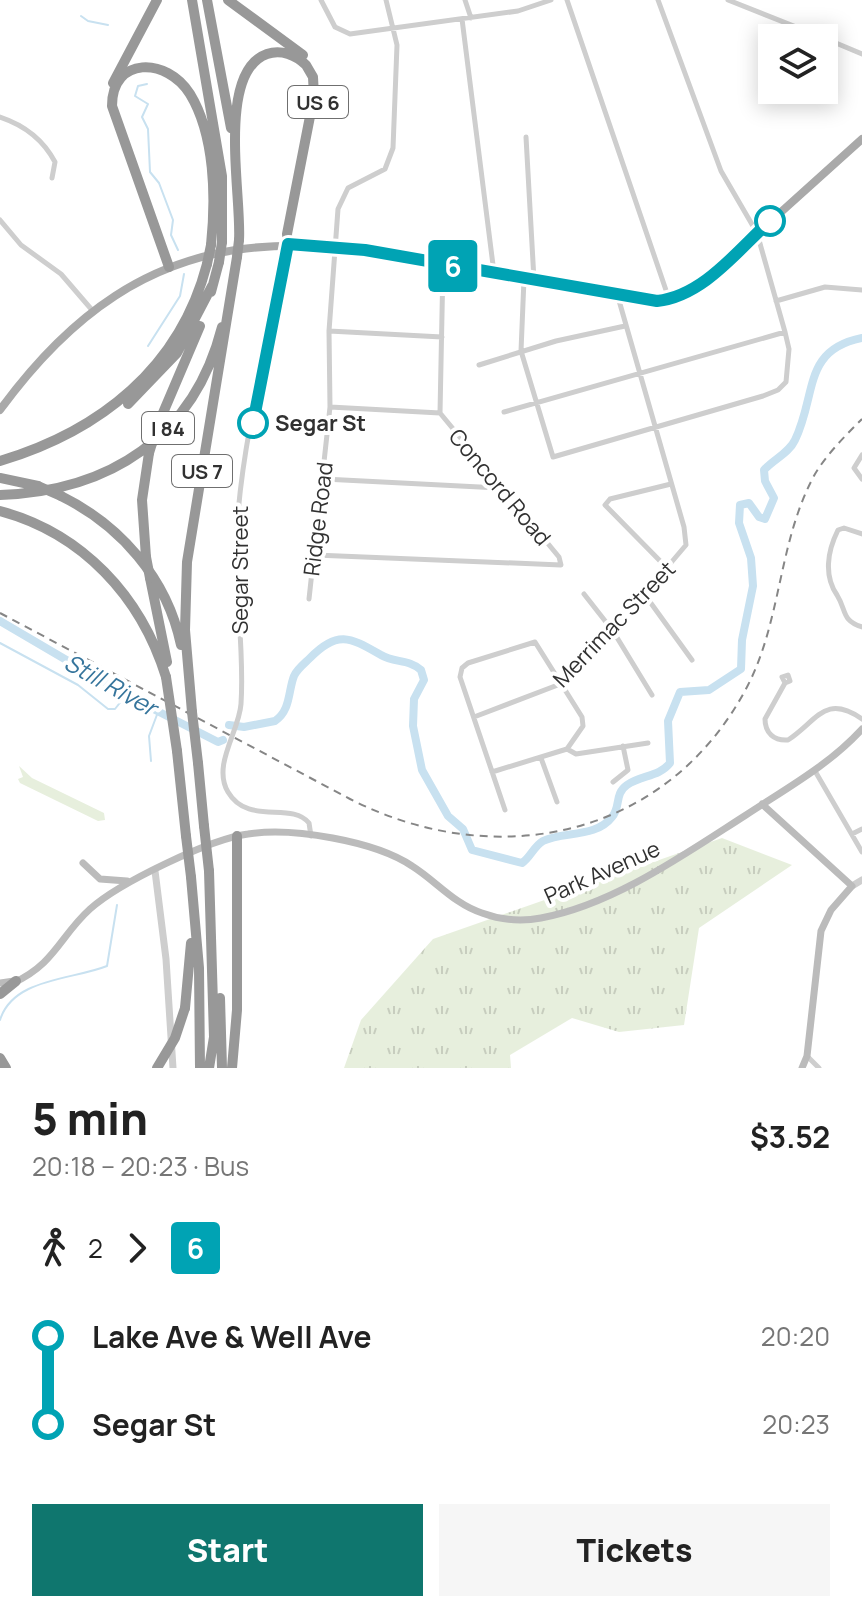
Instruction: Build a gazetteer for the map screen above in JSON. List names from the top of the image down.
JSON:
{
  "streets": {
    "highway": ["US 6", "I 84", "US 7"],
    "main road": ["Park Avenue"],
    "street": [
      "Concord Road",
      "Ridge Road",
      "Segar Street",
      "Merrimac Street"
    ]
  },
  "crossings": [
    ["US 6", "Segar Street"],
    ["I 84", "US 7"],
    ["Concord Road", "Ridge Road"],
    ["Segar Street", "Park Avenue"]
  ],
  "water": ["Still River"],
  "places": ["Segar St"],
  "lines": ["bus line 6"],
  "page": {
    "on_map": "6",
    "heading": ["5 min", "20:18 – 20:23 · Bus", "$3.52"],
    "legs": ["2", "6"],
    "list": [
      {
        "name": "Lake Ave & Well Ave",
        "value": "20:20"
      },
      {
        "name": "Segar St",
        "value": "20:23"
      }
    ],
    "buttons": ["Start", "Tickets"]
  }
}
